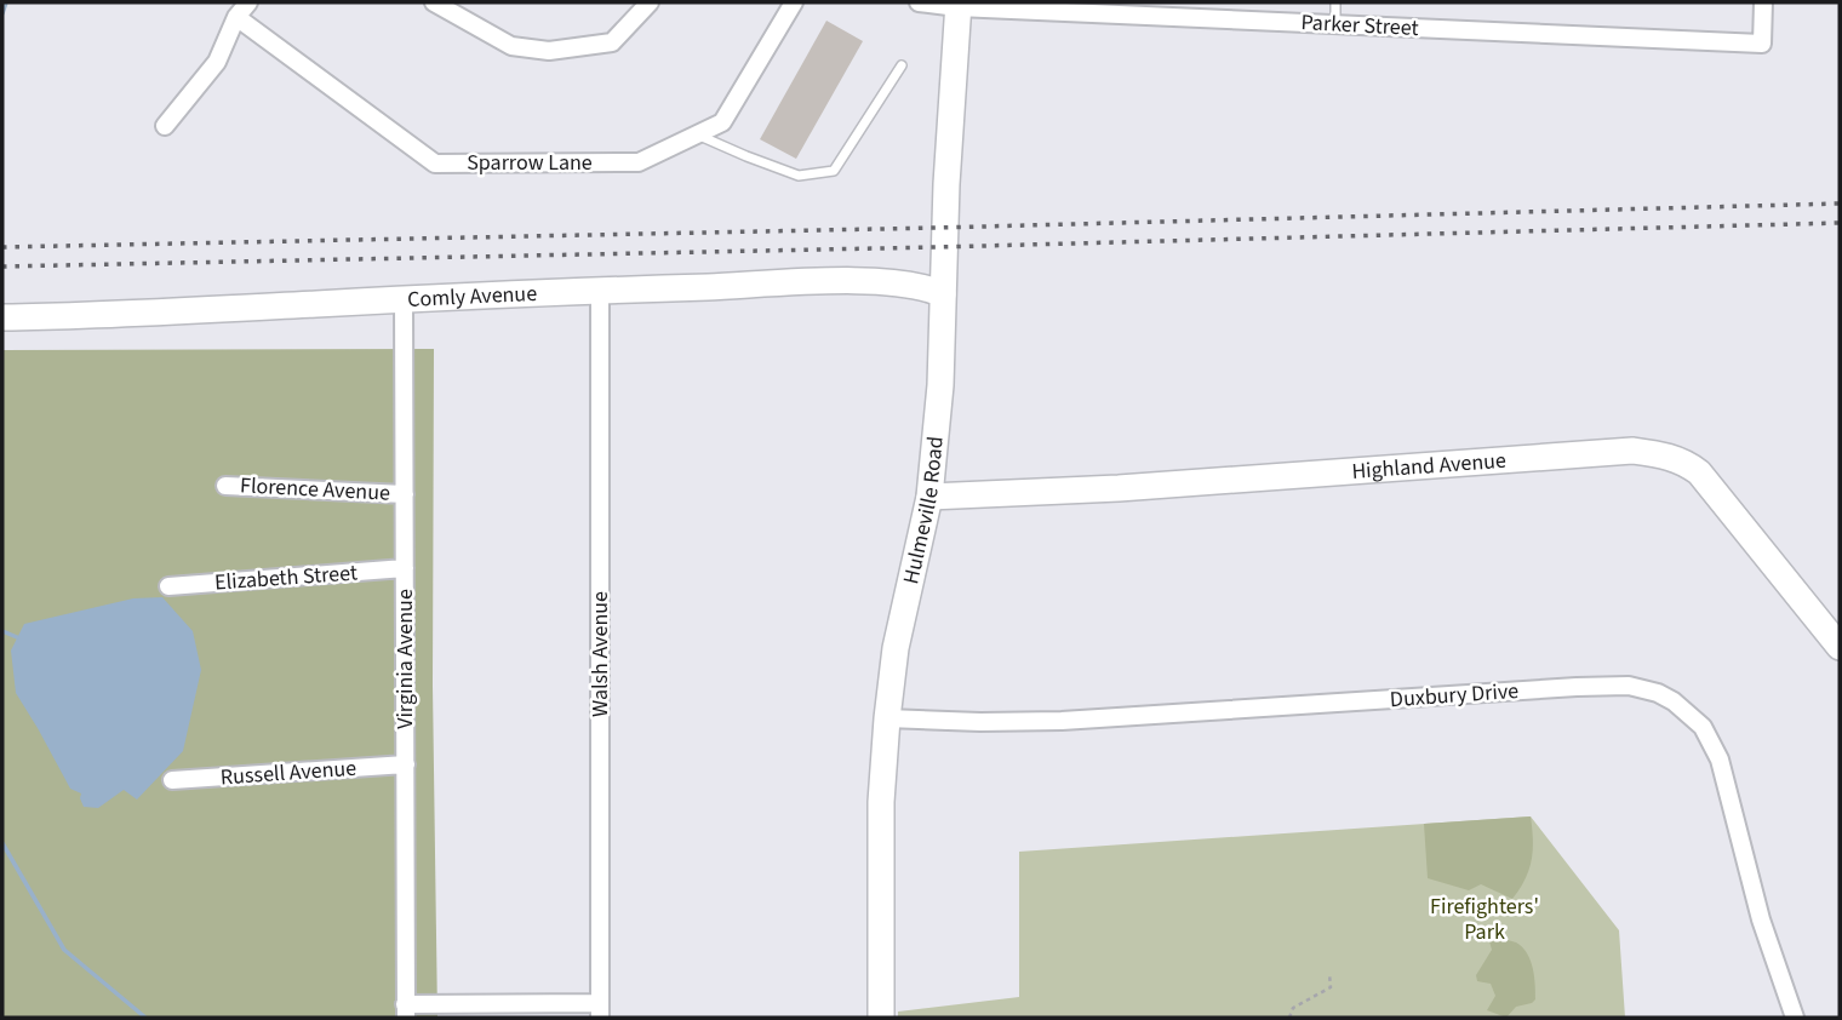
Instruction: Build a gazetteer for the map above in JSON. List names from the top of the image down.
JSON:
{
  "streets": {
    "street": [
      "Parker Street",
      "Sparrow Lane",
      "Comly Avenue",
      "Highland Avenue",
      "Florence Avenue",
      "Hulmeville Road",
      "Elizabeth Street",
      "Walsh Avenue",
      "Virginia Avenue",
      "Duxbury Drive",
      "Russell Avenue"
    ]
  },
  "crossings": [
    ["Parker Street", "Hulmeville Road"],
    ["Comly Avenue", "Hulmeville Road"],
    ["Comly Avenue", "Walsh Avenue"],
    ["Comly Avenue", "Virginia Avenue"],
    ["Highland Avenue", "Hulmeville Road"],
    ["Florence Avenue", "Virginia Avenue"],
    ["Hulmeville Road", "Duxbury Drive"],
    ["Elizabeth Street", "Virginia Avenue"],
    ["Virginia Avenue", "Russell Avenue"]
  ],
  "parks": ["Firefighters' Park"]
}
